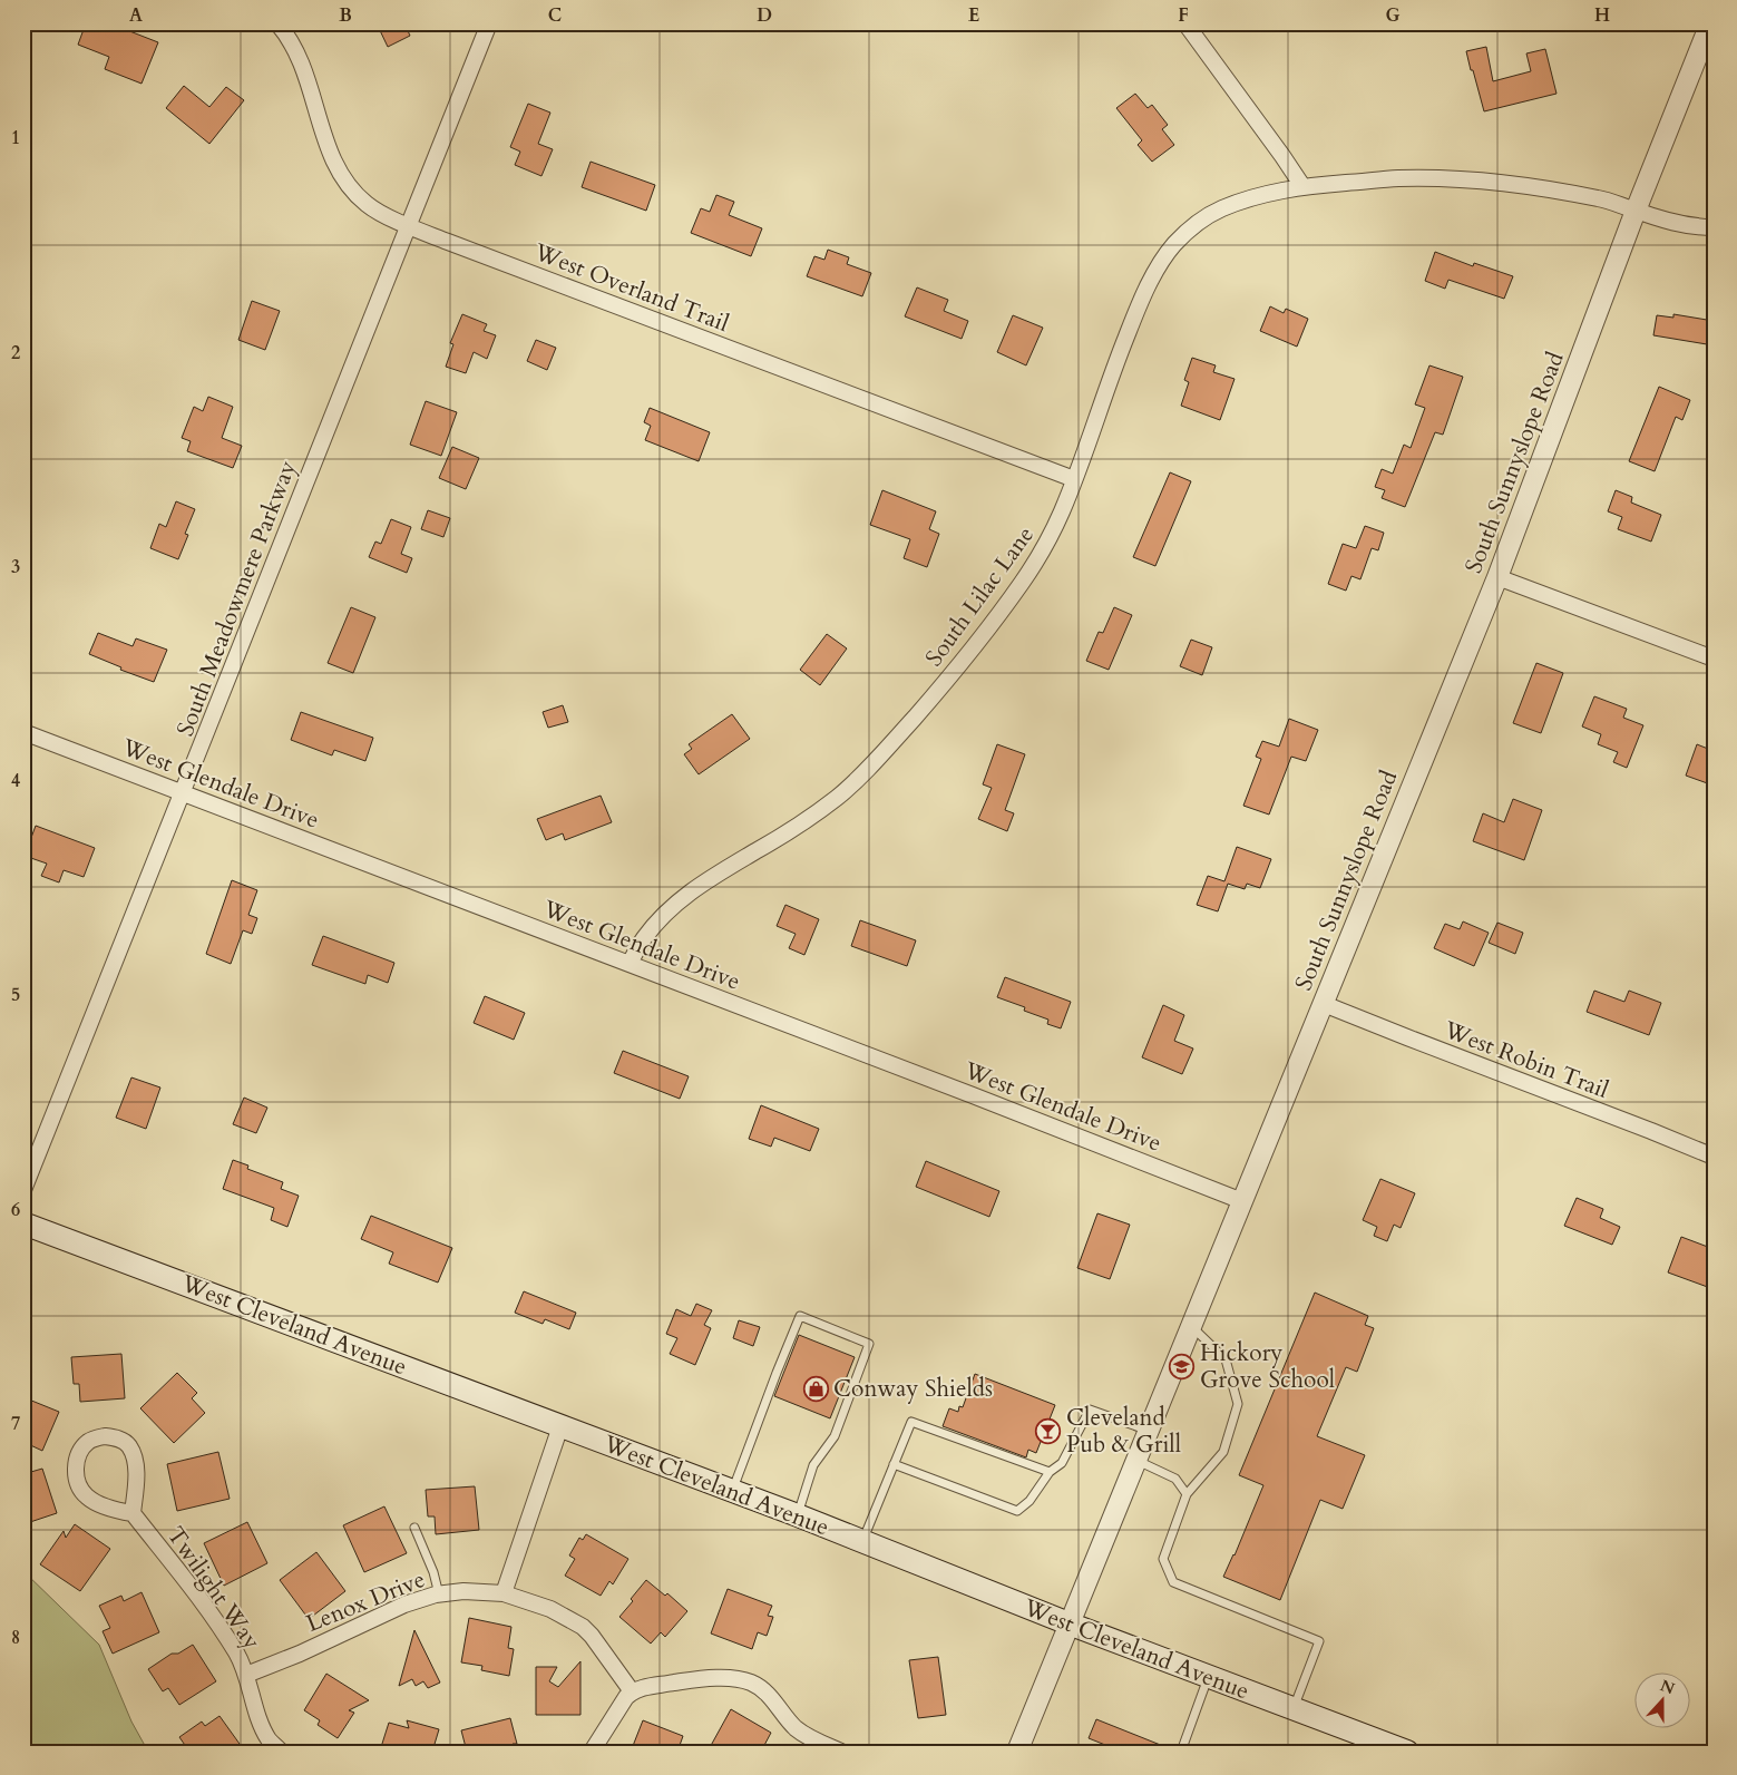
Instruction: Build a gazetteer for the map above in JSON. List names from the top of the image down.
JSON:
{
  "streets": {
    "main road": ["West Cleveland Avenue"],
    "street": [
      "West Overland Trail",
      "South Sunnyslope Road",
      "South Lilac Lane",
      "South Meadowmere Parkway",
      "West Glendale Drive",
      "West Robin Trail",
      "Twilight Way",
      "Lenox Drive"
    ]
  },
  "crossings": [
    ["West Overland Trail", "South Lilac Lane"],
    ["West Overland Trail", "South Meadowmere Parkway"],
    ["South Sunnyslope Road", "South Lilac Lane"],
    ["South Sunnyslope Road", "West Glendale Drive"],
    ["South Sunnyslope Road", "West Robin Trail"],
    ["South Sunnyslope Road", "West Cleveland Avenue"],
    ["South Lilac Lane", "West Glendale Drive"],
    ["South Meadowmere Parkway", "West Glendale Drive"],
    ["Twilight Way", "Lenox Drive"]
  ],
  "places": {
    "school or university": ["Hickory Grove School"],
    "shop": ["Conway Shields"],
    "bar": ["Cleveland Pub & Grill"]
  },
  "north": "top",
  "grid": {
    "columns": [
      "A",
      "B",
      "C",
      "D",
      "E",
      "F",
      "G",
      "H"
    ],
    "rows": [
      "1",
      "2",
      "3",
      "4",
      "5",
      "6",
      "7",
      "8"
    ]
  }
}
